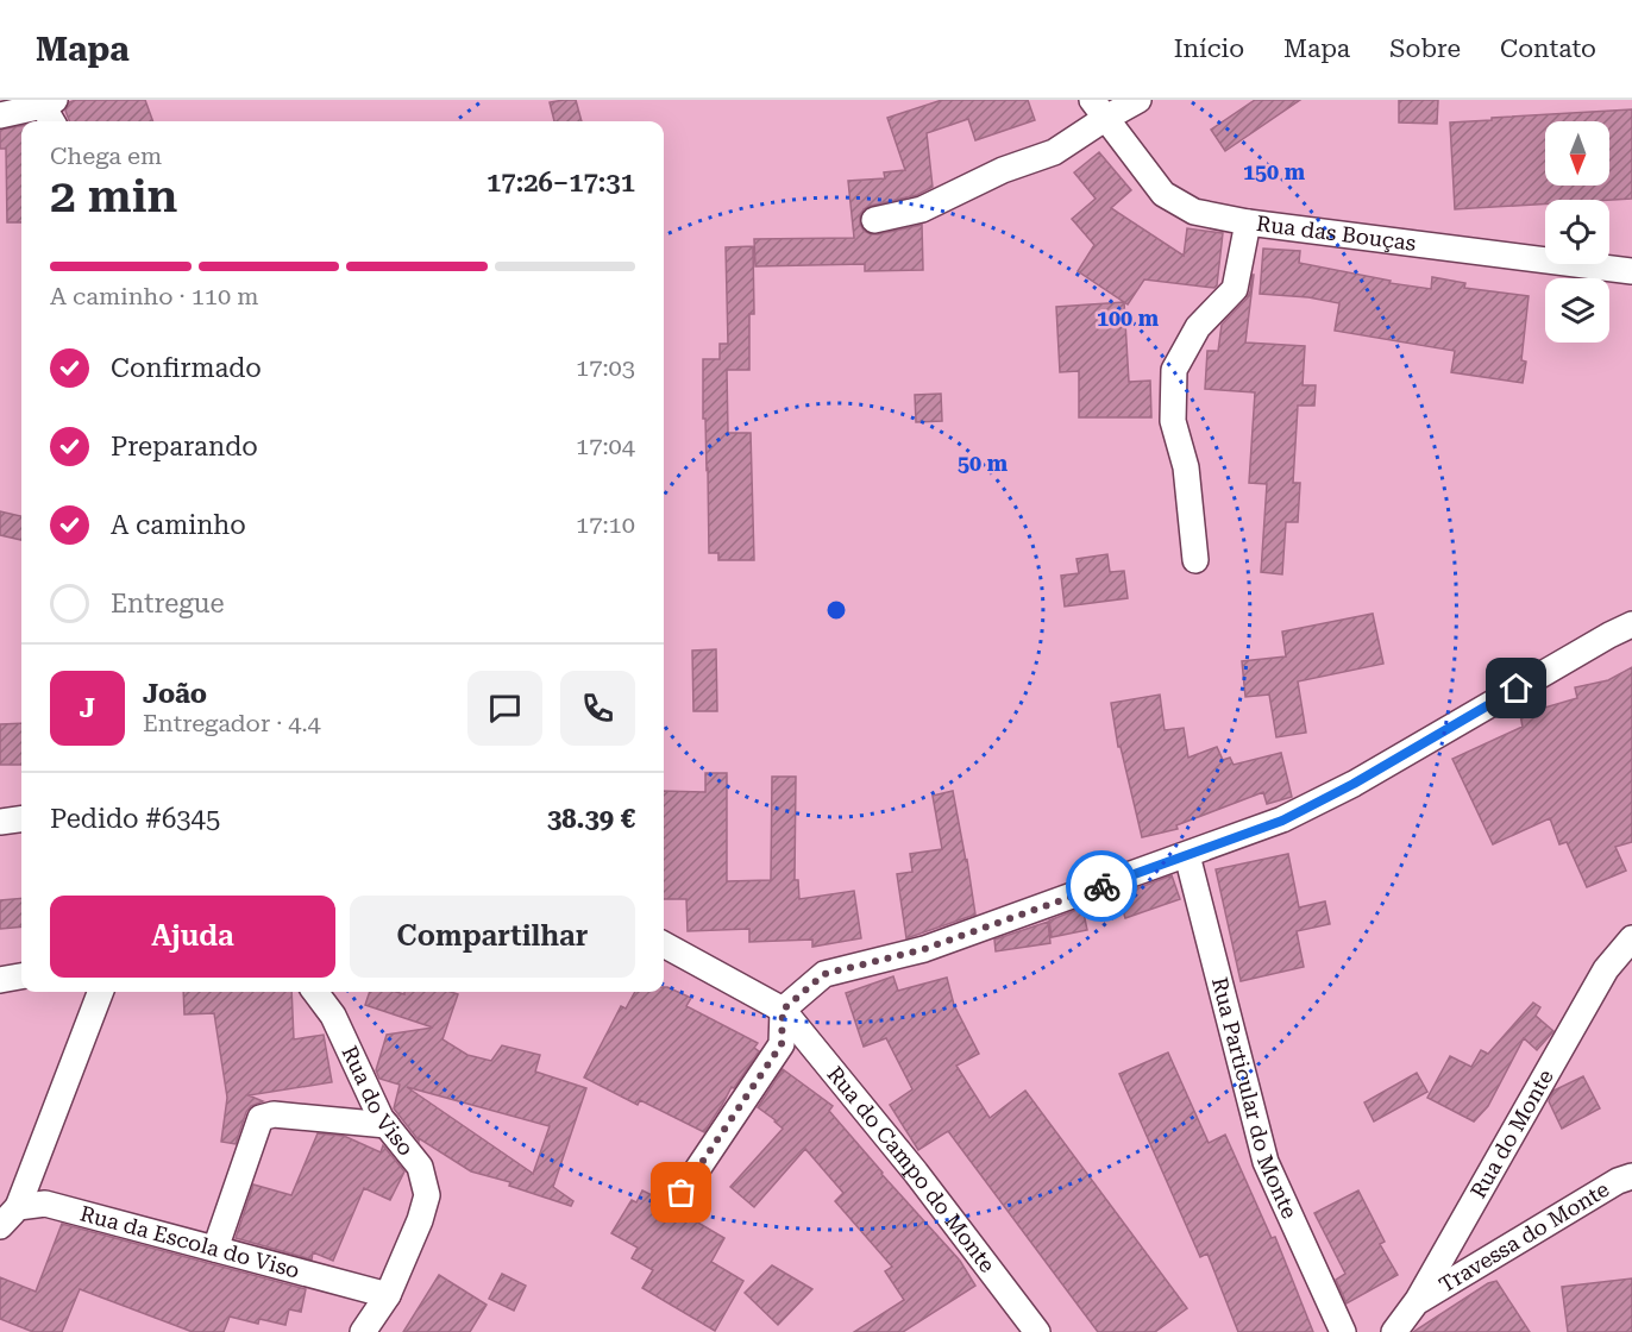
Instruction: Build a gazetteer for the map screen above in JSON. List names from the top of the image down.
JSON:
{
  "streets": {
    "street": [
      "Rua das Bouças",
      "Rua Particular do Monte",
      "Rua do Viso",
      "Rua do Monte",
      "Rua do Campo do Monte",
      "Travessa do Monte",
      "Rua da Escola do Viso"
    ]
  },
  "crossings": [
    ["Rua do Viso", "Rua da Escola do Viso"],
    ["Rua do Monte", "Travessa do Monte"]
  ],
  "north": "bottom",
  "page": {
    "header": "Mapa",
    "nav": [
      "Início",
      "Mapa",
      "Sobre",
      "Contato"
    ],
    "heading": ["2 min", "Chega em", "17:26–17:31"],
    "panel": [
      "João",
      "Entregador · 4.4",
      "Pedido #6345",
      "38.39 €"
    ],
    "bar": "A caminho · 110 m",
    "list": [
      ["Confirmado", "17:03"],
      ["Preparando", "17:04"],
      ["A caminho", "17:10"],
      "Entregue"
    ],
    "round": "J",
    "buttons": ["Ajuda", "Compartilhar"]
  },
  "rings": ["150 m", "100 m", "50 m"]
}
